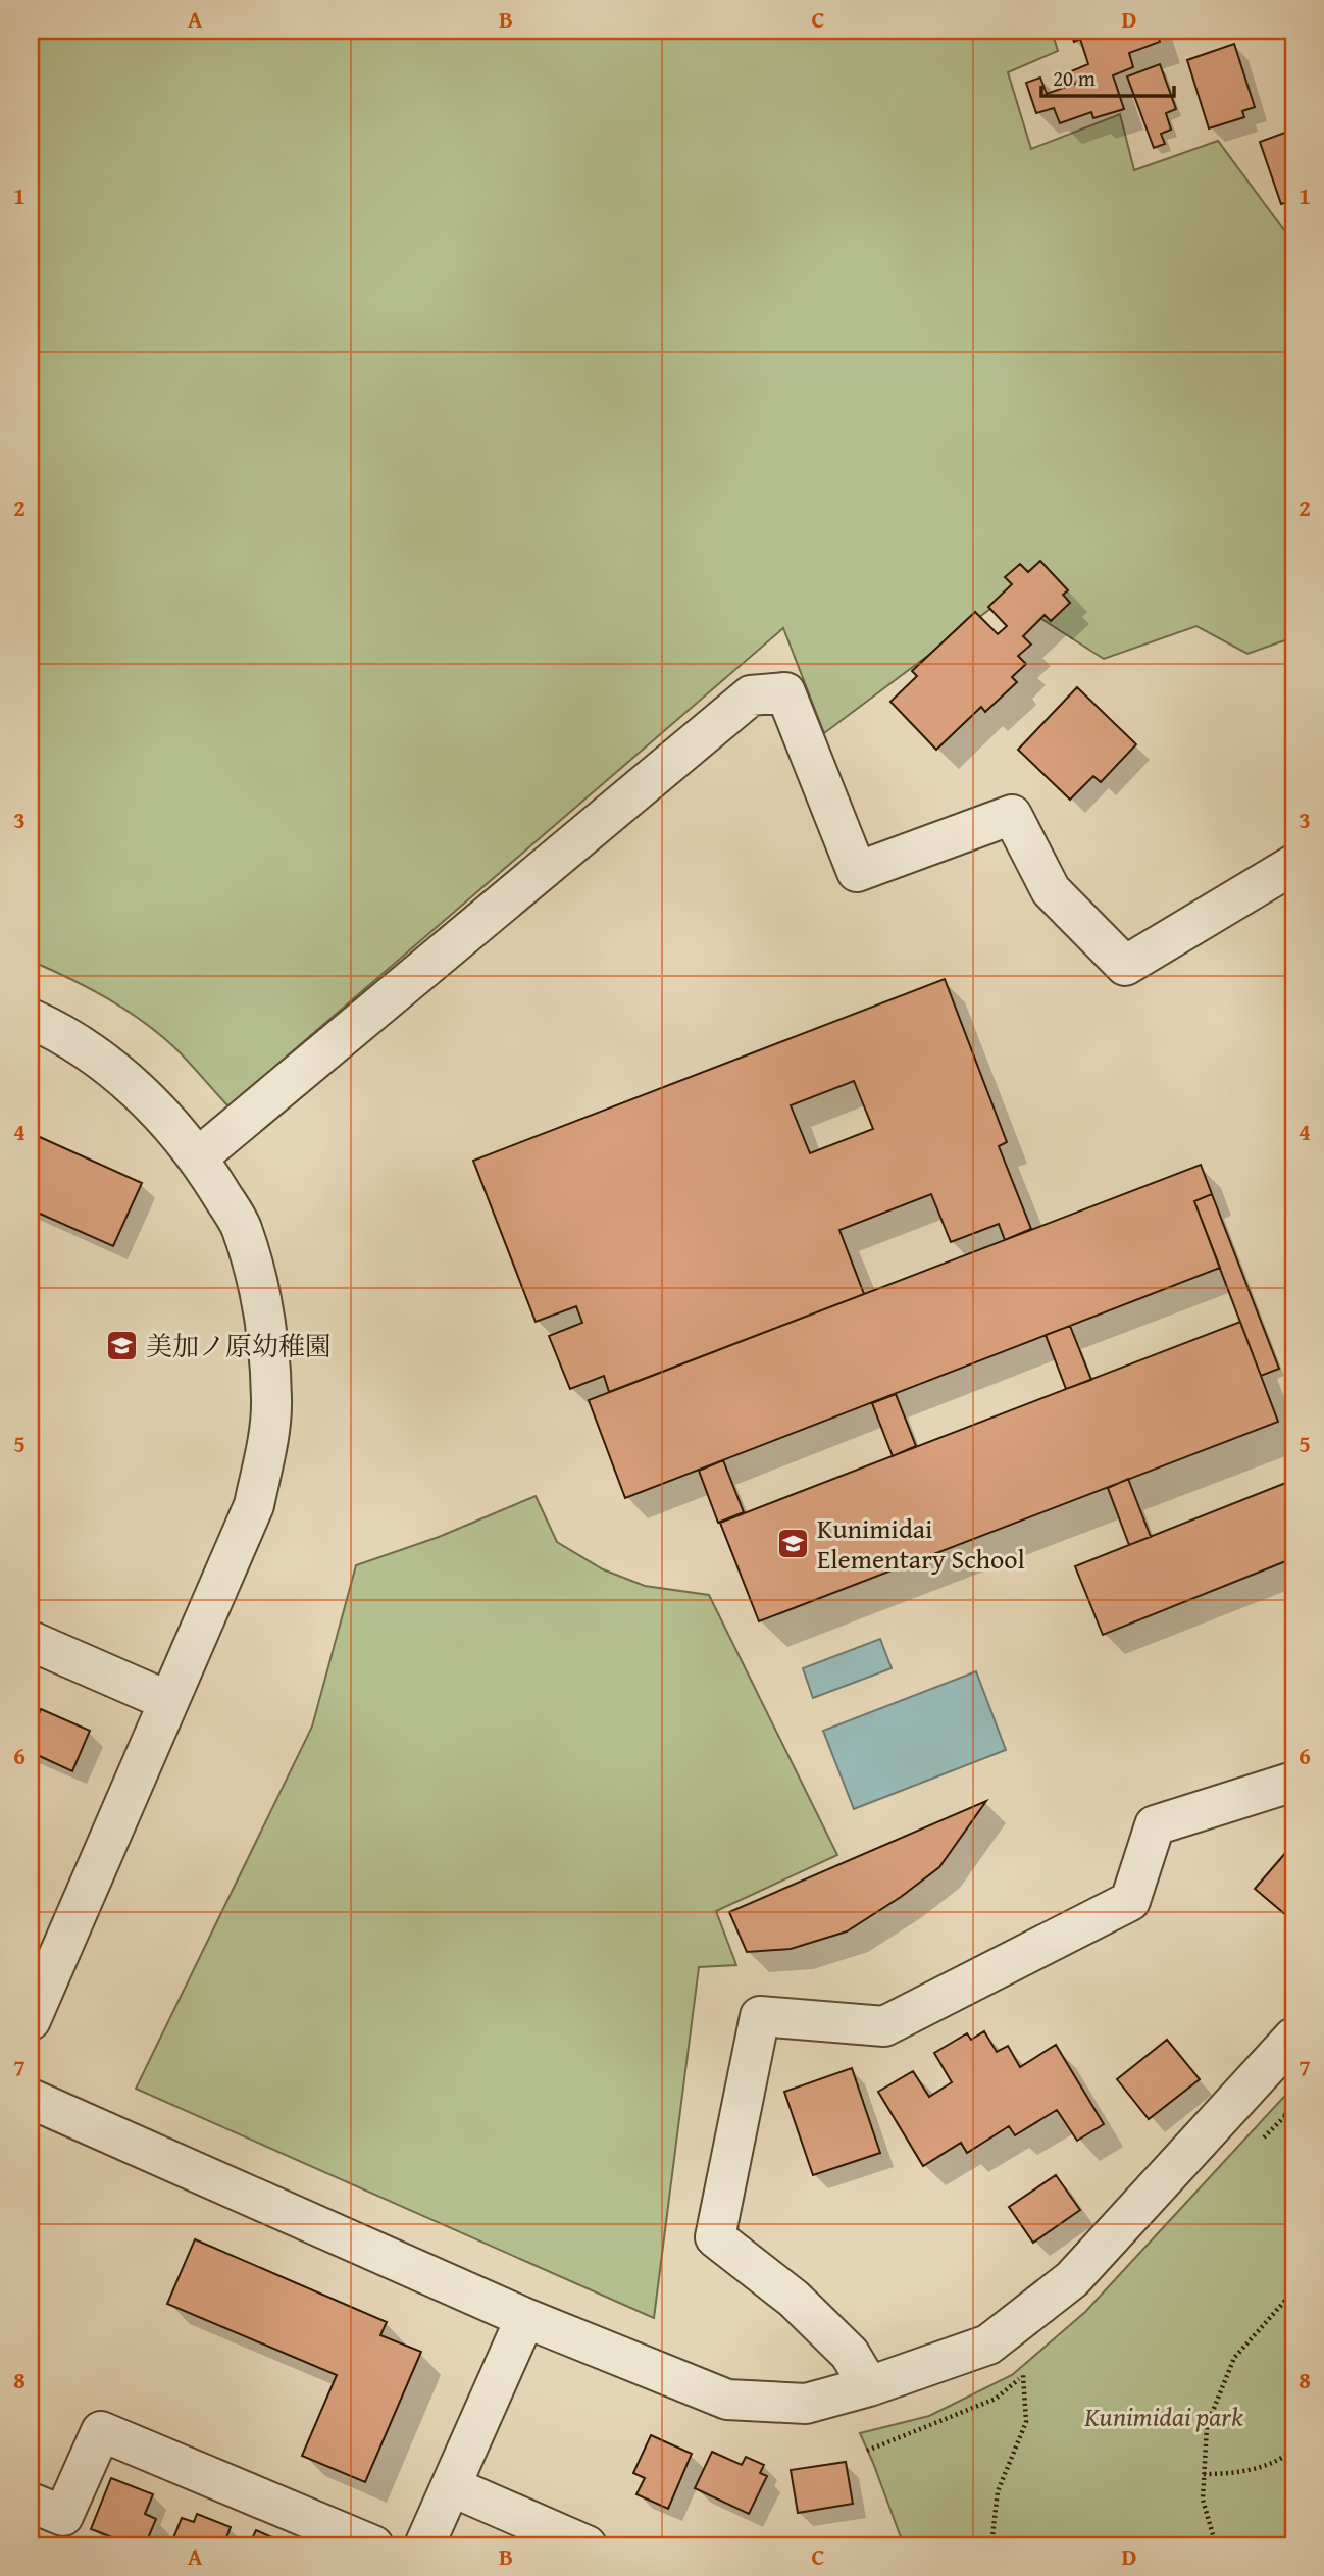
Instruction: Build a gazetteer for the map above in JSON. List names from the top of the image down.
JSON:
{
  "parks": ["Kunimidai park"],
  "places": {
    "school or university": ["美加ノ原幼稚園", "Kunimidai Elementary School"]
  },
  "scale_bar": "20 m",
  "grid": {
    "columns": [
      "A",
      "B",
      "C",
      "D"
    ],
    "rows": [
      "1",
      "2",
      "3",
      "4",
      "5",
      "6",
      "7",
      "8"
    ]
  }
}
